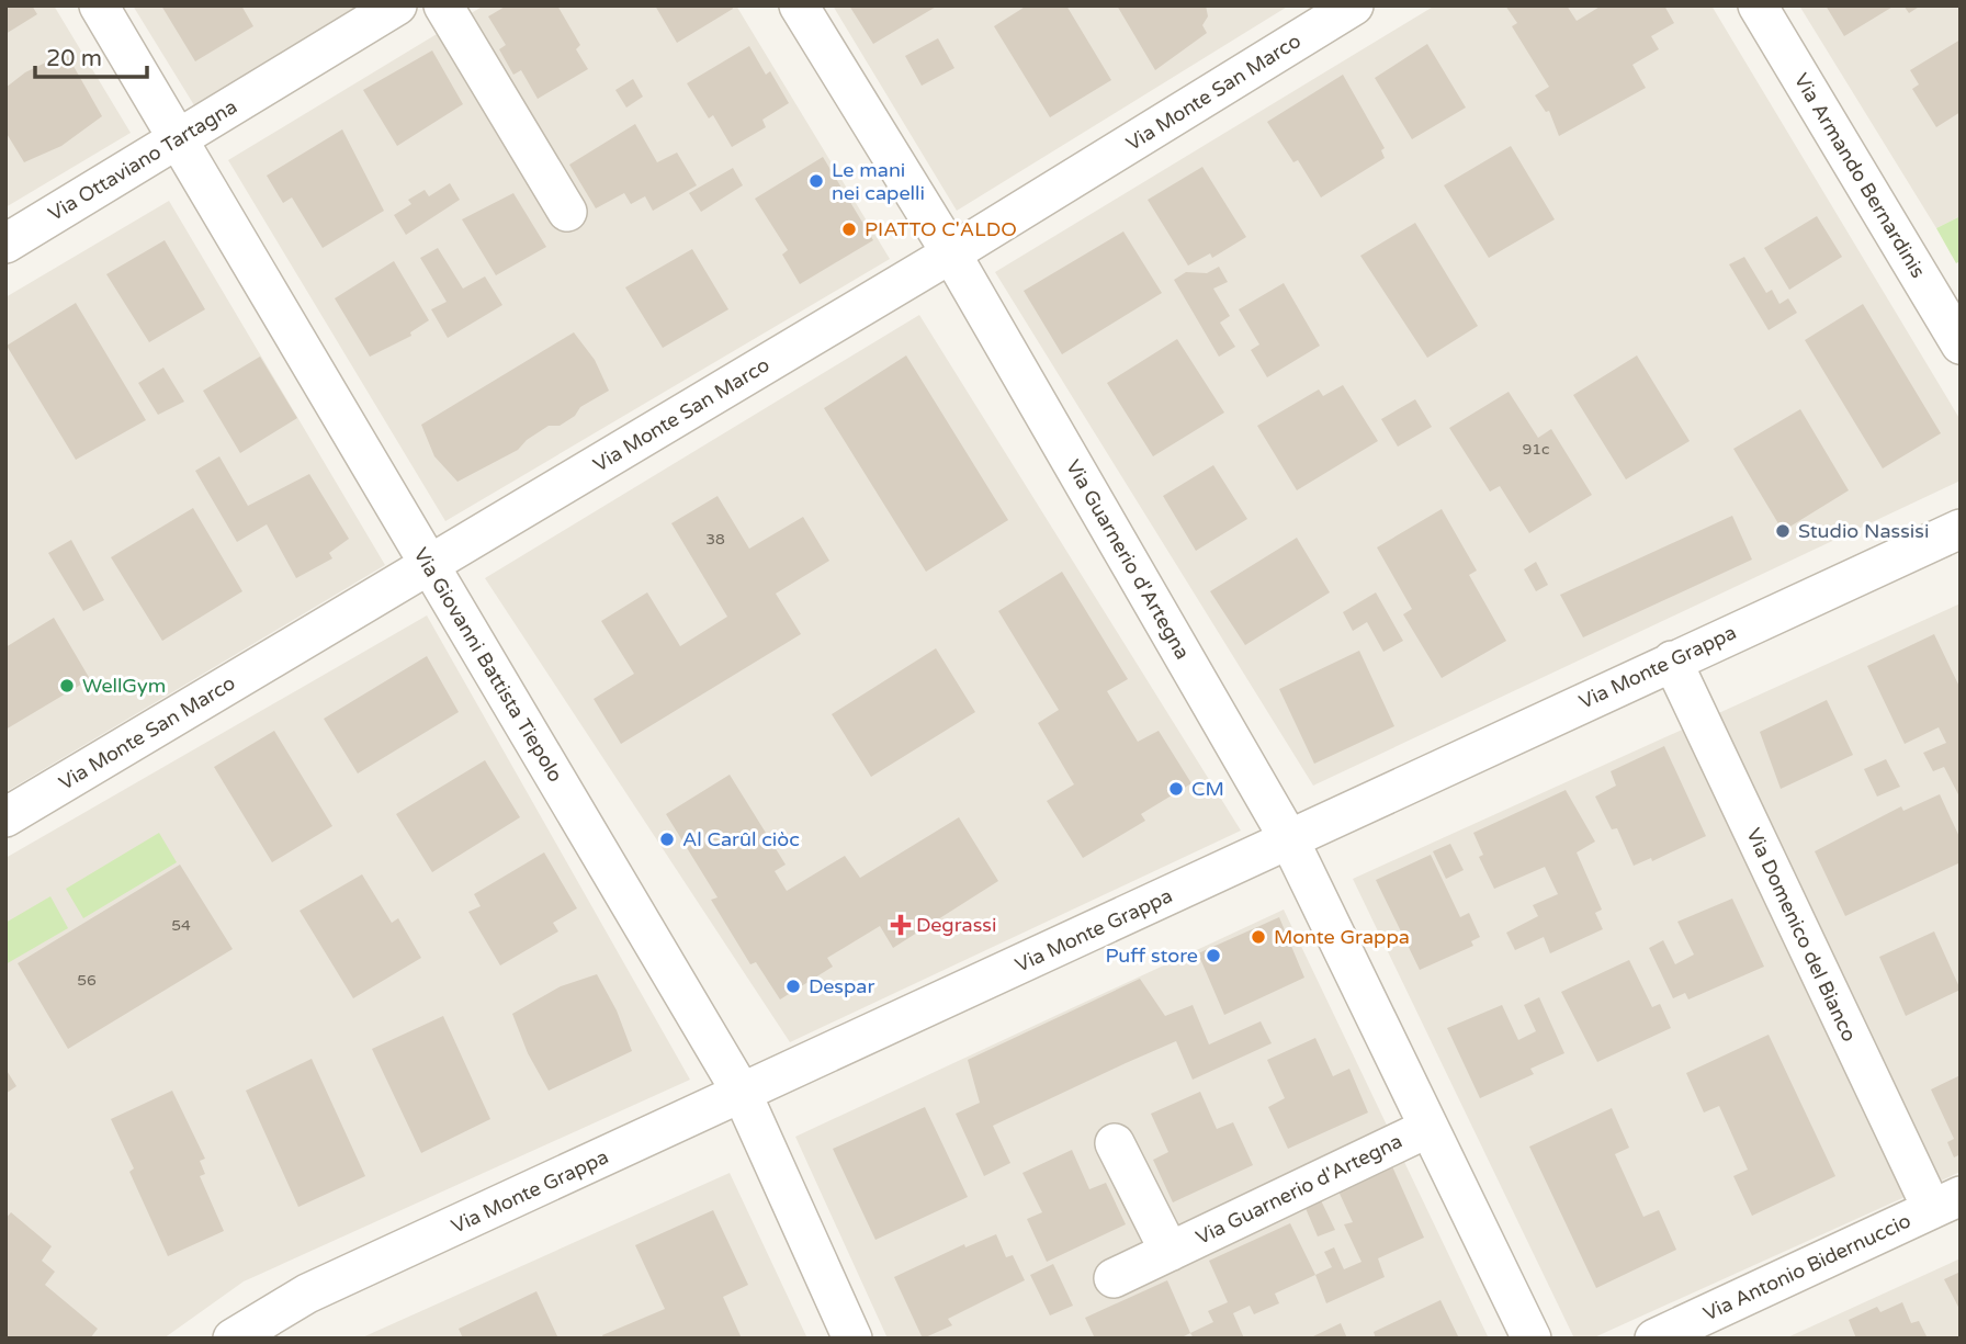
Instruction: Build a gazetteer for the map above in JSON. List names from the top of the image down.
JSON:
{
  "streets": {
    "street": [
      "Via Monte San Marco",
      "Via Ottaviano Tartagna",
      "Via Armando Bernardinis",
      "Via Guarnerio d'Artegna",
      "Via Giovanni Battista Tiepolo",
      "Via Monte Grappa",
      "Via Domenico del Bianco",
      "Via Antonio Bidernuccio"
    ]
  },
  "crossings": [
    ["Via Monte San Marco", "Via Guarnerio d'Artegna"],
    ["Via Monte San Marco", "Via Giovanni Battista Tiepolo"],
    ["Via Ottaviano Tartagna", "Via Giovanni Battista Tiepolo"],
    ["Via Guarnerio d'Artegna", "Via Monte Grappa"],
    ["Via Giovanni Battista Tiepolo", "Via Monte Grappa"],
    ["Via Monte Grappa", "Via Domenico del Bianco"],
    ["Via Domenico del Bianco", "Via Antonio Bidernuccio"]
  ],
  "places": {
    "other": [
      "Le mani nei capelli",
      "PIATTO C'ALDO",
      "Studio Nassisi",
      "WellGym",
      "CM",
      "Al Carûl ciòc",
      "Monte Grappa",
      "Puff store",
      "Despar"
    ],
    "health": ["Degrassi"]
  },
  "house_numbers": [
    "91c",
    "38",
    "54",
    "56"
  ],
  "scale_bar": "20 m"
}
